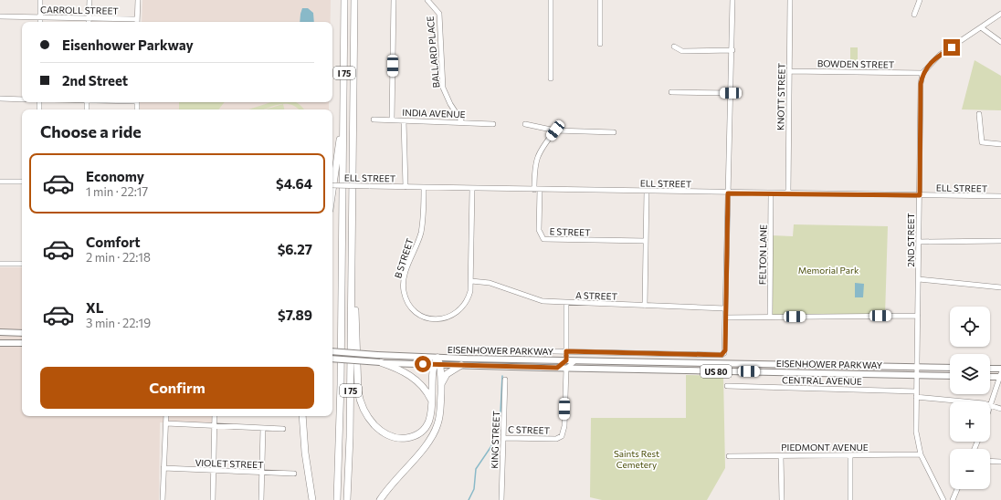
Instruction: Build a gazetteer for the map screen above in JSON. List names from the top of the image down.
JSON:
{
  "streets": {
    "highway": ["I 75"],
    "main road": ["EISENHOWER PARKWAY", "US 80"],
    "street": [
      "CARROLL STREET",
      "BALLARD PLACE",
      "BOWDEN STREET",
      "KNOTT STREET",
      "INDIA AVENUE",
      "ELL STREET",
      "E STREET",
      "2ND STREET",
      "FELTON LANE",
      "B STREET",
      "A STREET",
      "CENTRAL AVENUE",
      "C STREET",
      "KING STREET",
      "PIEDMONT AVENUE",
      "VIOLET STREET"
    ]
  },
  "crossings": [
    ["BALLARD PLACE", "INDIA AVENUE"],
    ["BOWDEN STREET", "KNOTT STREET"],
    ["BOWDEN STREET", "2ND STREET"],
    ["KNOTT STREET", "ELL STREET"],
    ["ELL STREET", "E STREET"],
    ["ELL STREET", "2ND STREET"],
    ["ELL STREET", "FELTON LANE"],
    ["ELL STREET", "B STREET"],
    ["2ND STREET", "EISENHOWER PARKWAY"],
    ["2ND STREET", "CENTRAL AVENUE"],
    ["2ND STREET", "PIEDMONT AVENUE"],
    ["B STREET", "A STREET"],
    ["EISENHOWER PARKWAY", "C STREET"],
    ["C STREET", "KING STREET"]
  ],
  "parks": ["Memorial Park", "Saints Rest Cemetery"],
  "page": {
    "banner": ["Eisenhower Parkway", "2nd Street"],
    "heading": "Choose a ride",
    "list": [
      {
        "name": "Economy",
        "note": "1 min · 22:17",
        "value": "$4.64"
      },
      {
        "name": "Comfort",
        "note": "2 min · 22:18",
        "value": "$6.27"
      },
      {
        "name": "XL",
        "note": "3 min · 22:19",
        "value": "$7.89"
      }
    ],
    "map_buttons": ["+", "−"],
    "buttons": "Confirm"
  }
}
